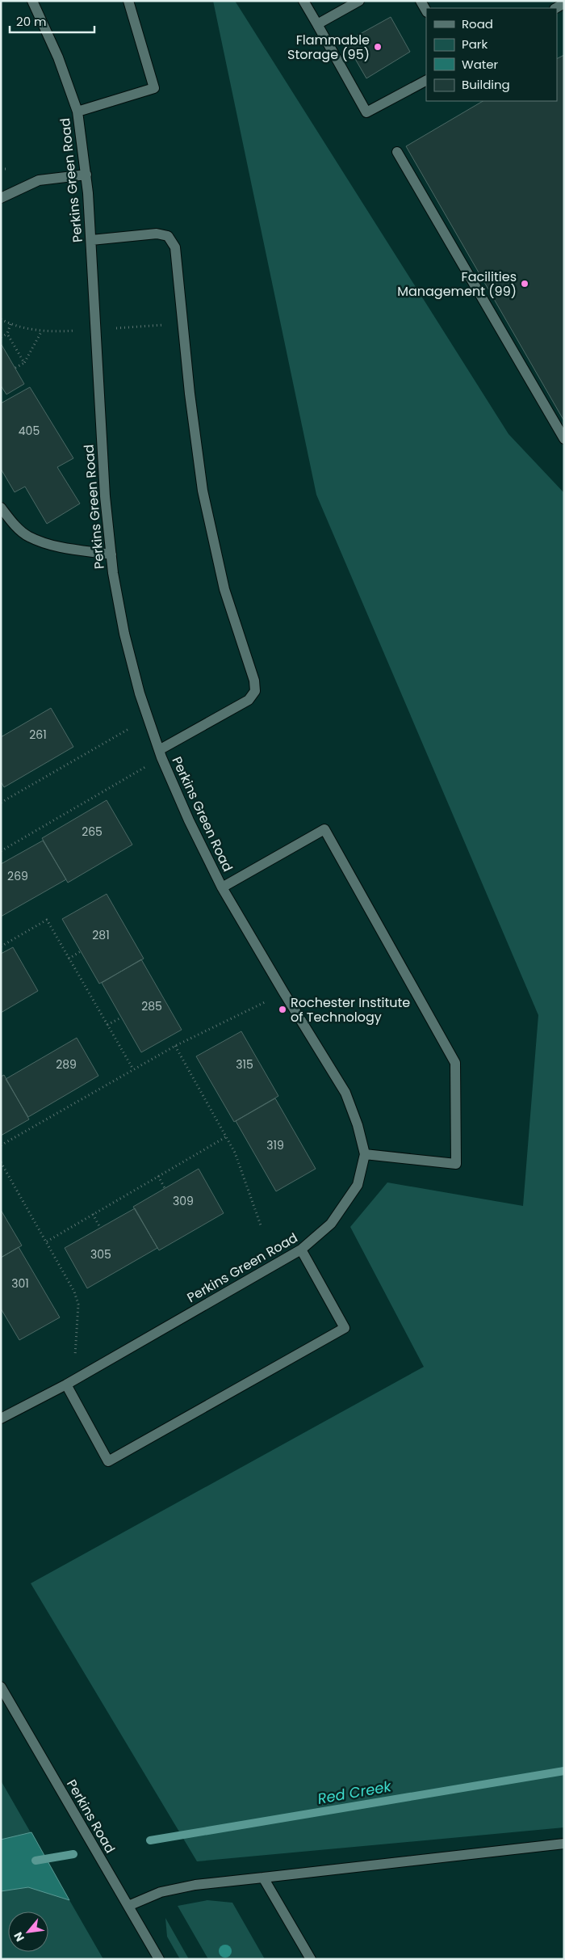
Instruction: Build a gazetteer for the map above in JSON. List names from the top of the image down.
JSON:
{
  "streets": {
    "street": ["Perkins Green Road", "Perkins Road"]
  },
  "water": ["Red Creek"],
  "places": ["Flammable Storage (95)", "Facilities Management (99)", "Rochester Institute of Technology"],
  "house_numbers": [
    "405",
    "261",
    "265",
    "269",
    "281",
    "285",
    "289",
    "315",
    "319",
    "309",
    "305",
    "301"
  ],
  "legend": [
    "Road",
    "Park",
    "Water",
    "Building"
  ],
  "scale_bar": "20 m",
  "north": "bottom left"
}
